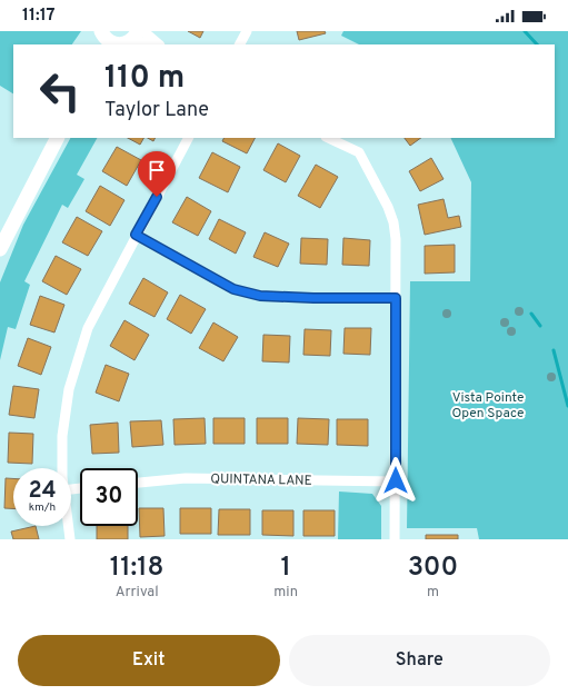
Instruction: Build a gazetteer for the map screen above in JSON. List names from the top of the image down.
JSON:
{
  "streets": {
    "street": ["QUINTANA LANE"]
  },
  "parks": ["Vista Pointe Open Space"],
  "page": {
    "status": "11:17",
    "turn": ["110 m", "Taylor Lane"],
    "speed": "24 km/h",
    "limit": "30",
    "eta": [
      "11:18",
      "Arrival",
      "1",
      "min",
      "300",
      "m"
    ],
    "buttons": ["Exit", "Share"]
  }
}
